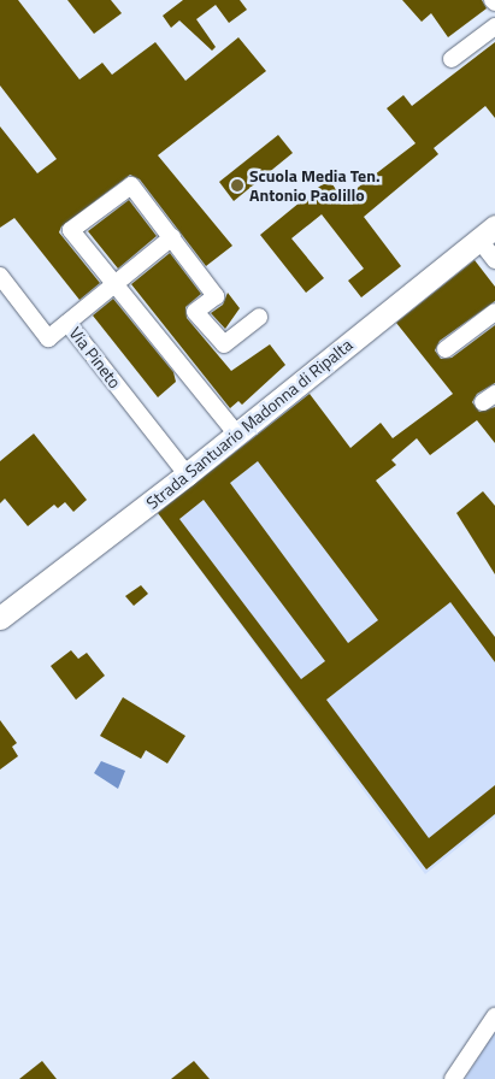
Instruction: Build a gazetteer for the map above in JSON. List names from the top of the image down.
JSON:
{
  "streets": {
    "street": ["Via Pineto", "Strada Santuario Madonna di Ripalta"]
  },
  "crossings": [
    ["Via Pineto", "Strada Santuario Madonna di Ripalta"]
  ],
  "places": ["Scuola Media Ten. Antonio Paolillo"]
}
